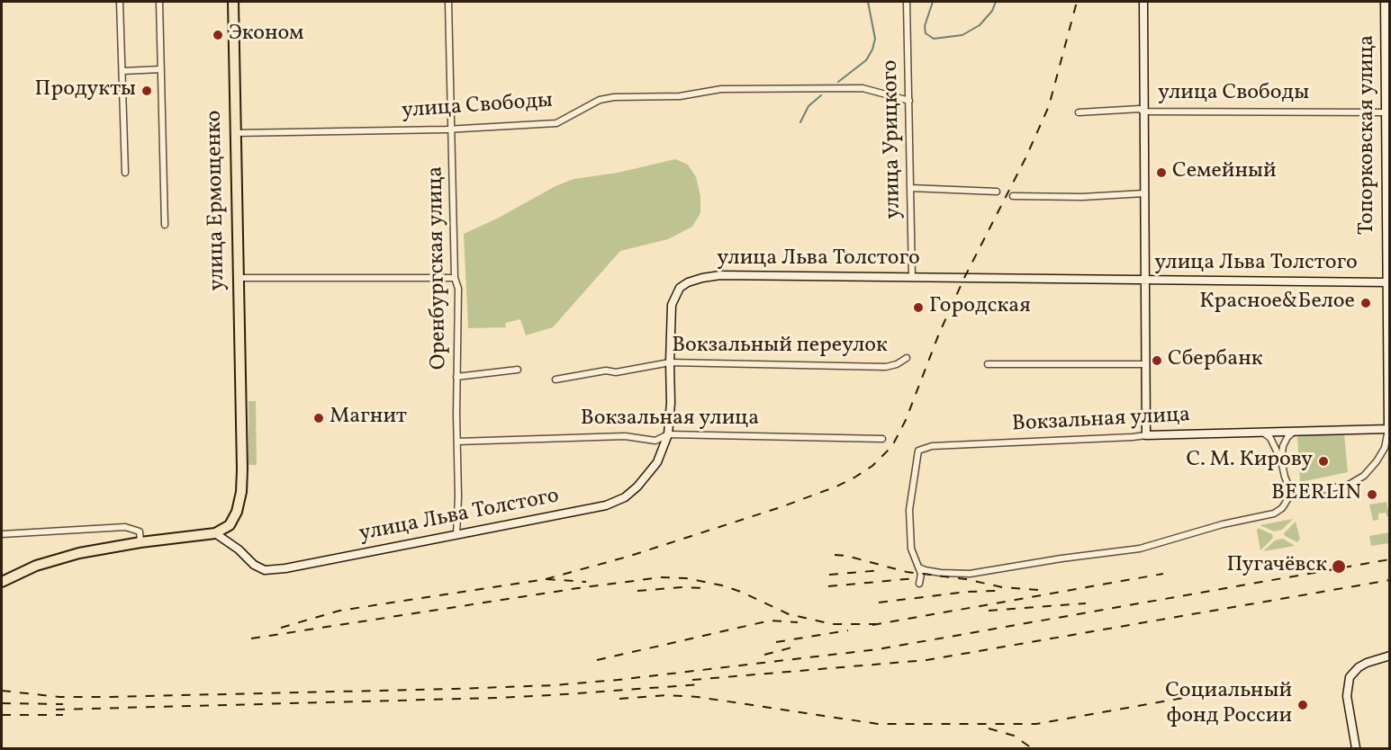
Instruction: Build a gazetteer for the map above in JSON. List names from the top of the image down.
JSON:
{
  "streets": {
    "highway": ["улица Ермощенко"],
    "street": [
      "улица Свободы",
      "Топорковская улица",
      "улица Урицкого",
      "улица Льва Толстого",
      "Оренбургская улица",
      "Вокзальный переулок",
      "Вокзальная улица"
    ]
  },
  "crossings": [
    ["улица Свободы", "Топорковская улица"],
    ["улица Свободы", "улица Урицкого"],
    ["улица Свободы", "улица Ермощенко"],
    ["улица Свободы", "Оренбургская улица"],
    ["Топорковская улица", "улица Льва Толстого"],
    ["Топорковская улица", "Вокзальная улица"],
    ["улица Урицкого", "улица Льва Толстого"],
    ["улица Ермощенко", "улица Льва Толстого"],
    ["улица Льва Толстого", "Оренбургская улица"],
    ["улица Льва Толстого", "Вокзальный переулок"],
    ["улица Льва Толстого", "Вокзальная улица"],
    ["Оренбургская улица", "Вокзальная улица"]
  ],
  "places": [
    "Эконом",
    "Продукты",
    "Семейный",
    "Красное&Белое",
    "Городская",
    "Сбербанк",
    "Магнит",
    "С. М. Кирову",
    "BEERLIN",
    "Пугачёвск",
    "Социальный фонд России"
  ]
}
